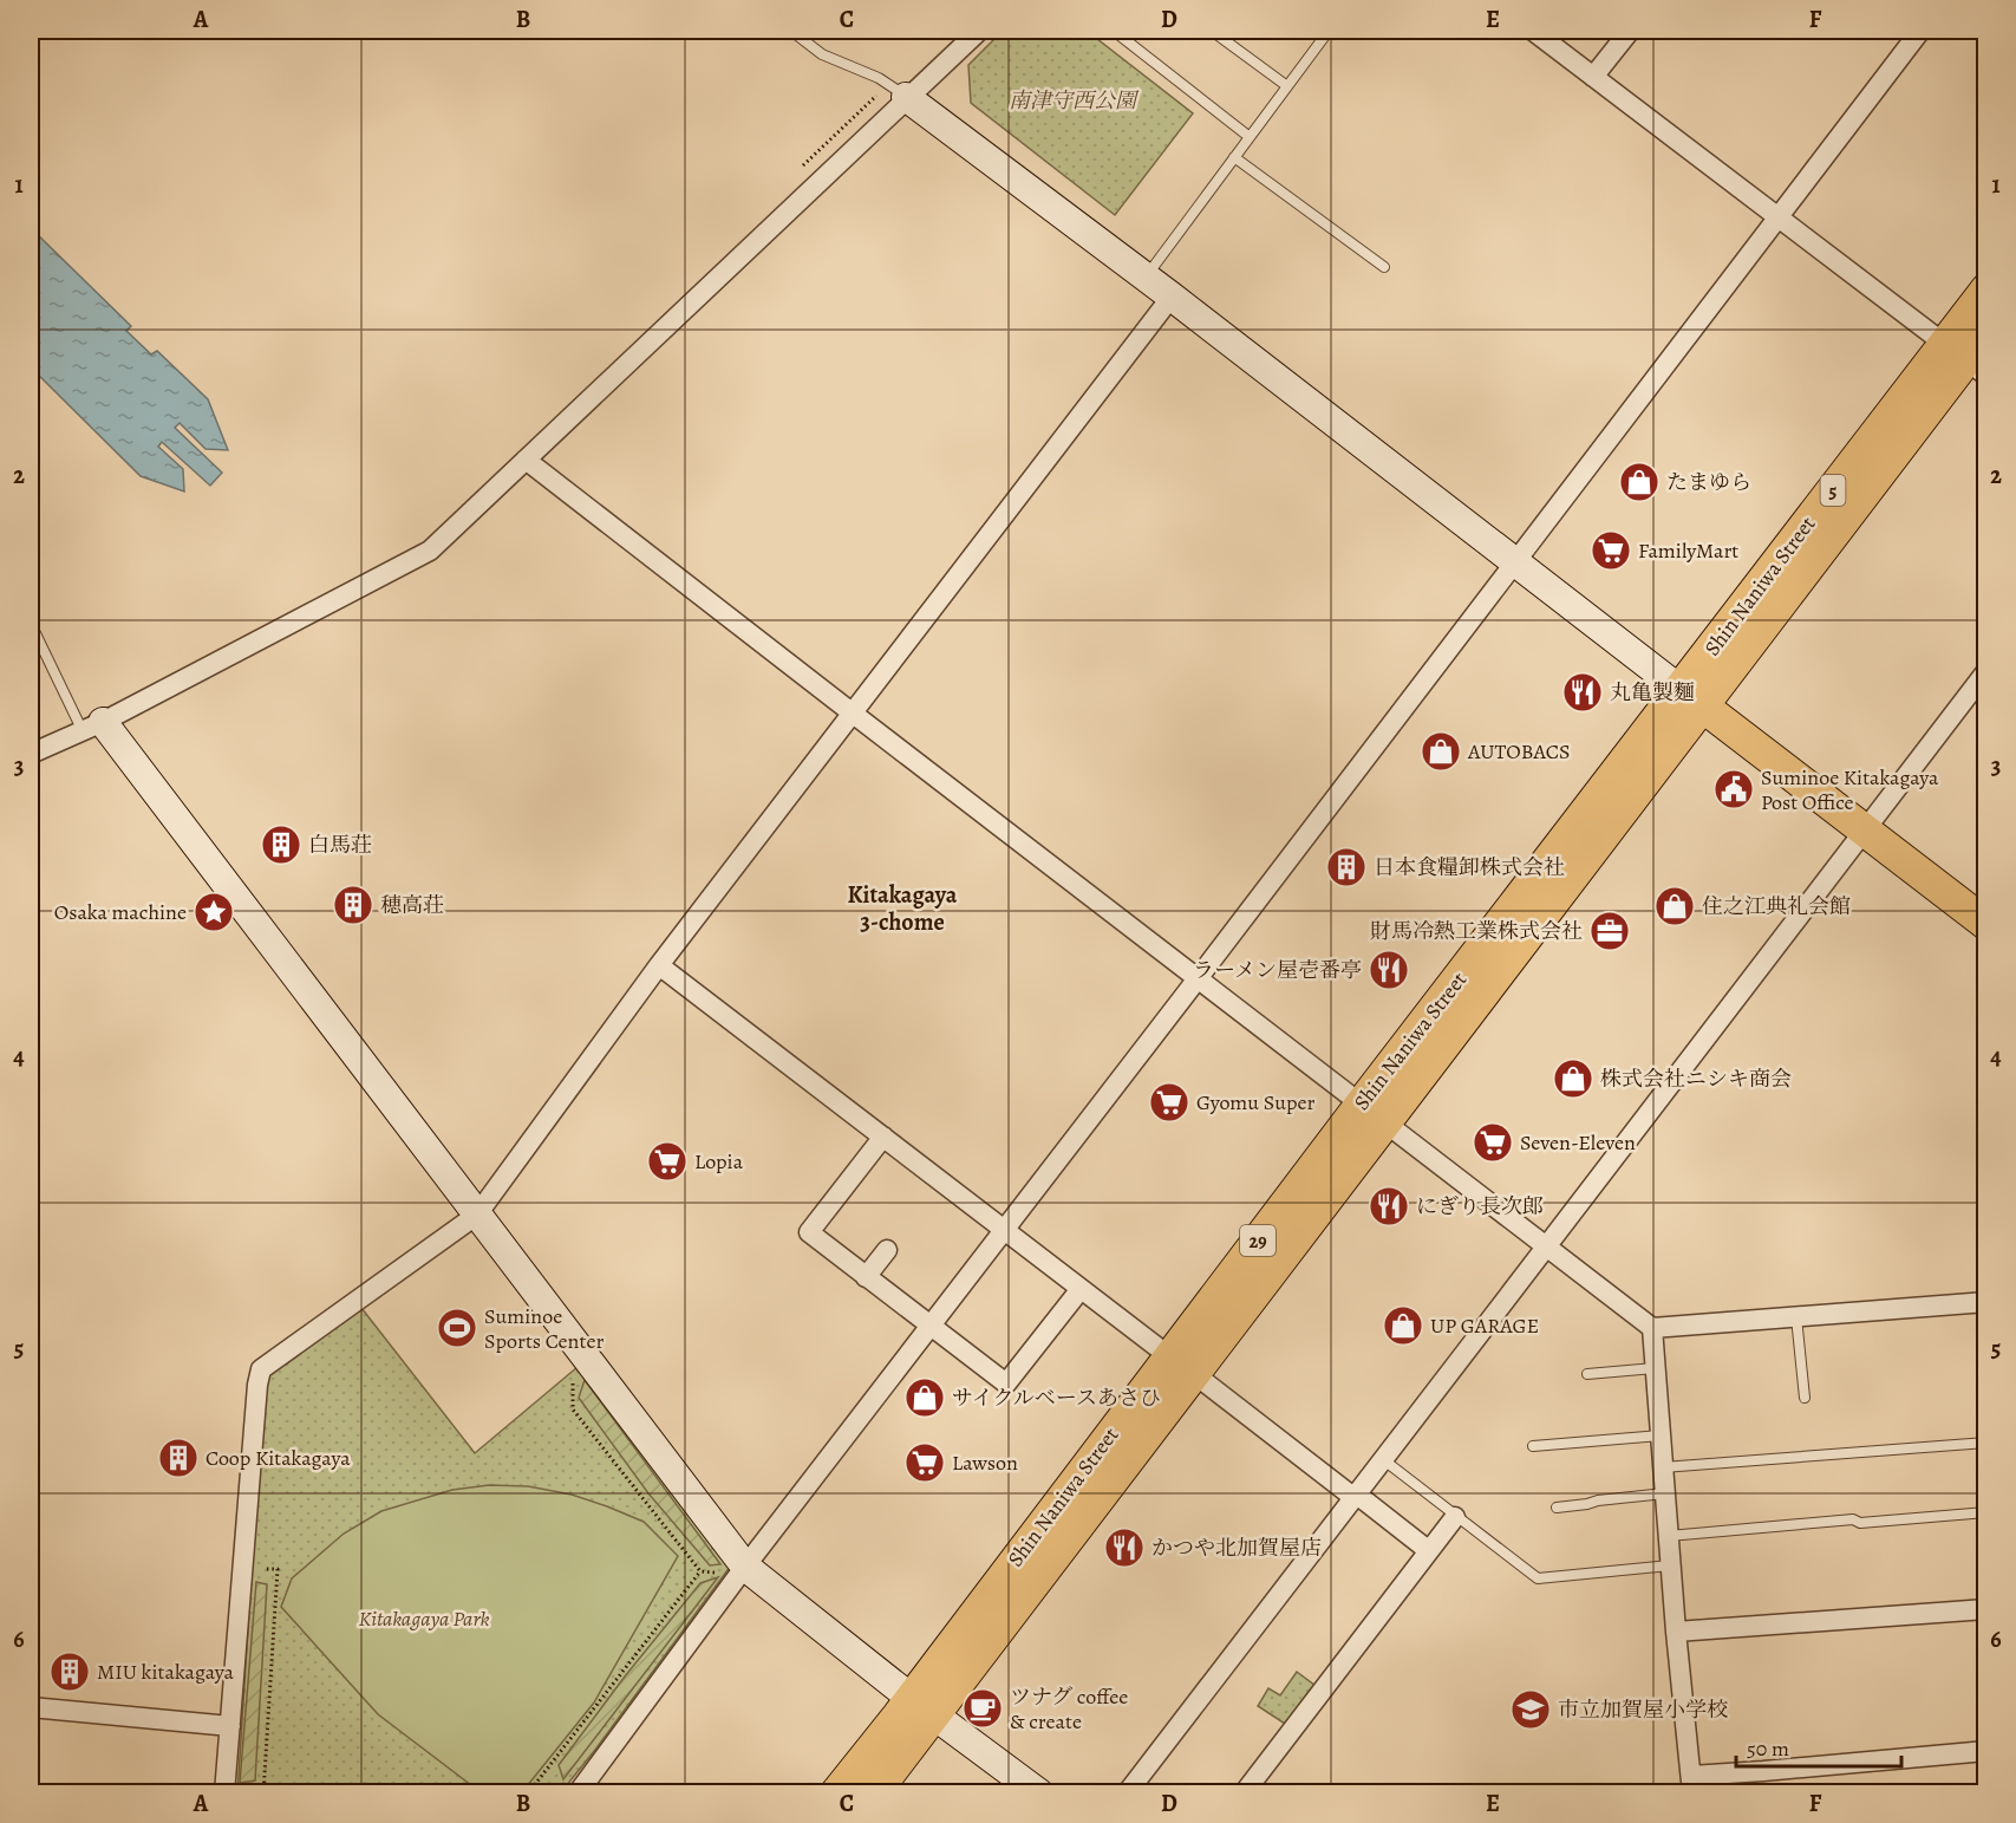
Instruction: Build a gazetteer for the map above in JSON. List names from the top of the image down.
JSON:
{
  "streets": {
    "main road": ["5", "Shin Naniwa Street", "29"]
  },
  "districts": ["Kitakagaya 3-chome"],
  "parks": ["南津守西公園", "Kitakagaya Park"],
  "places": {
    "shop": [
      "たまゆら",
      "AUTOBACS",
      "住之江典礼会館",
      "株式会社ニシキ商会",
      "UP GARAGE",
      "サイクルベースあさひ"
    ],
    "supermarket": [
      "FamilyMart",
      "Gyomu Super",
      "Seven-Eleven",
      "Lopia",
      "Lawson"
    ],
    "restaurant": [
      "丸亀製麵",
      "ラーメン屋壱番亭",
      "にぎり長次郎",
      "かつや北加賀屋店"
    ],
    "public building": ["Suminoe Kitakagaya Post Office"],
    "building": [
      "白馬荘",
      "日本食糧卸株式会社",
      "穂高荘",
      "Coop Kitakagaya",
      "MIU kitakagaya"
    ],
    "place": ["Osaka machine"],
    "office": ["財馬冷熱工業株式会社"],
    "sports": ["Suminoe Sports Center"],
    "cafe": ["ツナグ coffee & create"],
    "school or university": ["市立加賀屋小学校"]
  },
  "scale_bar": "50 m",
  "grid": {
    "columns": [
      "A",
      "B",
      "C",
      "D",
      "E",
      "F"
    ],
    "rows": [
      "1",
      "2",
      "3",
      "4",
      "5",
      "6"
    ]
  }
}
